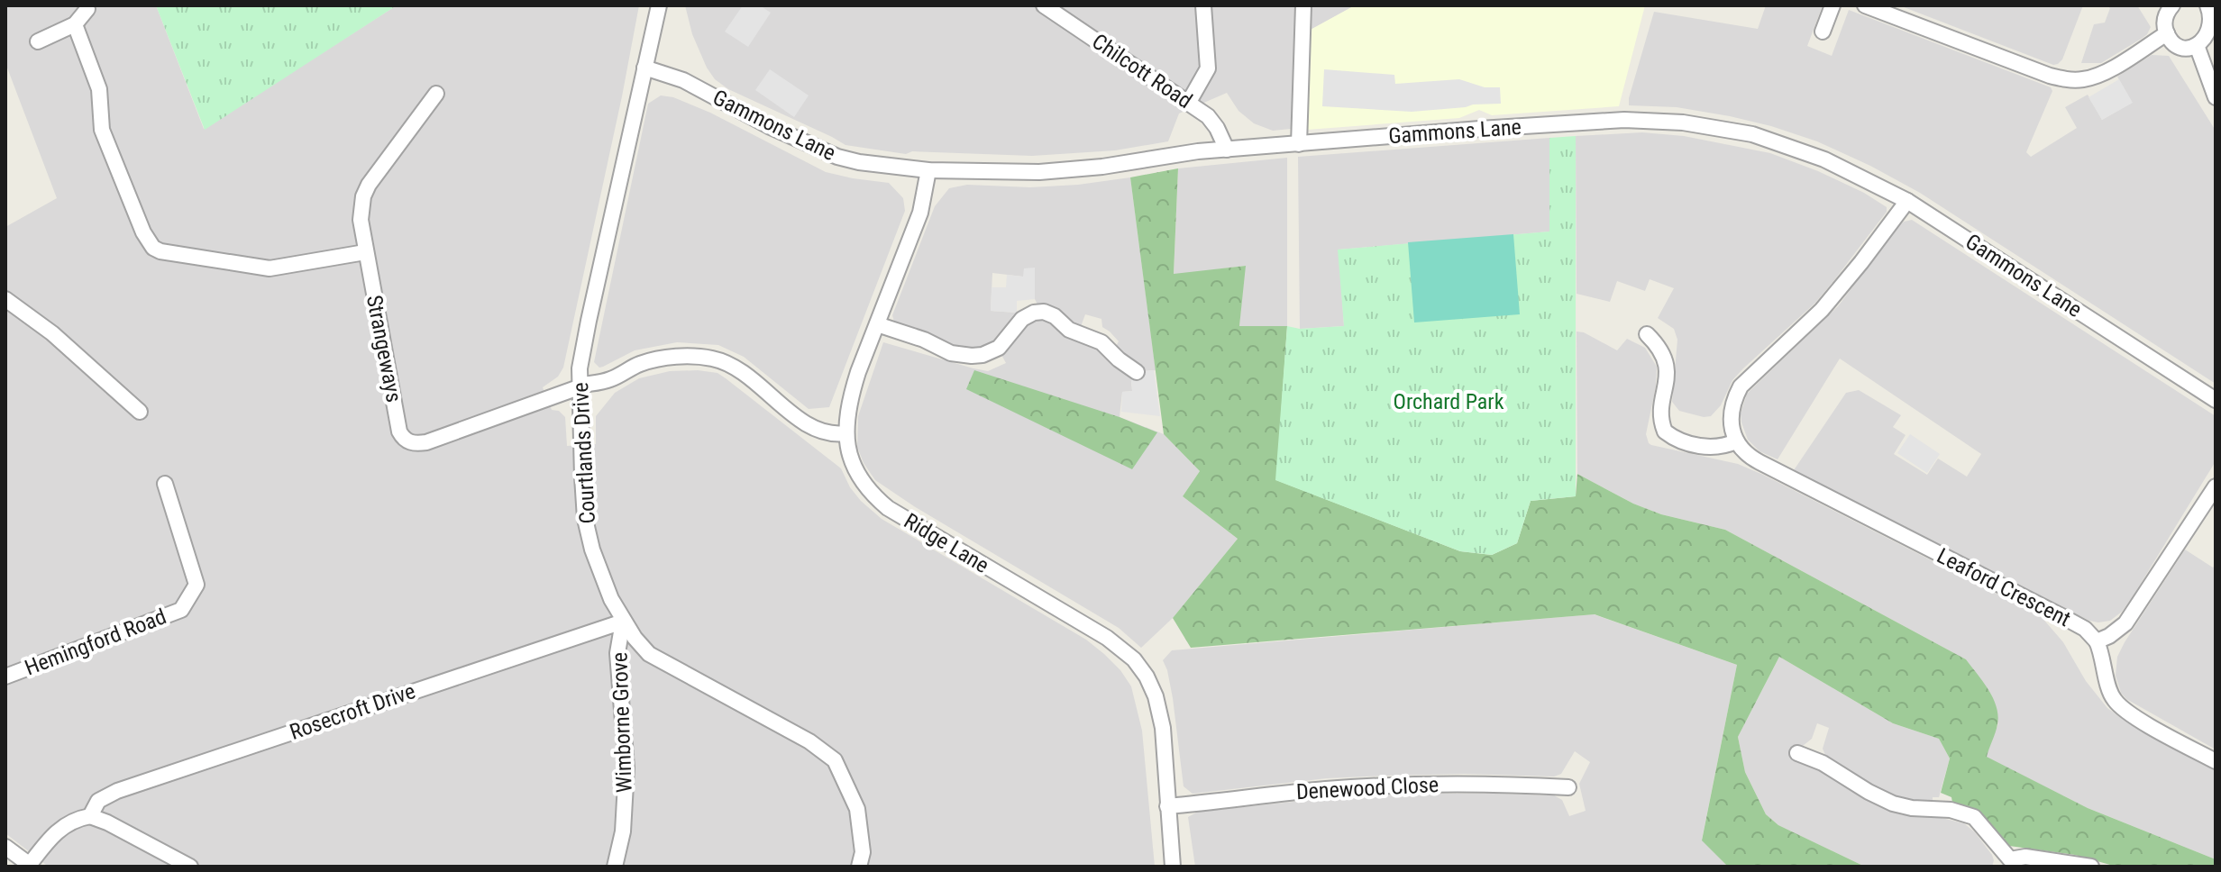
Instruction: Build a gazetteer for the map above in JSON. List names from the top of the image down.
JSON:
{
  "streets": {
    "street": [
      "Chilcott Road",
      "Gammons Lane",
      "Strangeways",
      "Courtlands Drive",
      "Ridge Lane",
      "Leaford Crescent",
      "Hemingford Road",
      "Rosecroft Drive",
      "Wimborne Grove",
      "Denewood Close"
    ]
  },
  "crossings": [
    ["Chilcott Road", "Gammons Lane"],
    ["Gammons Lane", "Courtlands Drive"],
    ["Gammons Lane", "Ridge Lane"],
    ["Strangeways", "Courtlands Drive"],
    ["Courtlands Drive", "Rosecroft Drive"],
    ["Courtlands Drive", "Wimborne Grove"],
    ["Ridge Lane", "Denewood Close"],
    ["Rosecroft Drive", "Wimborne Grove"]
  ],
  "parks": ["Orchard Park"]
}
